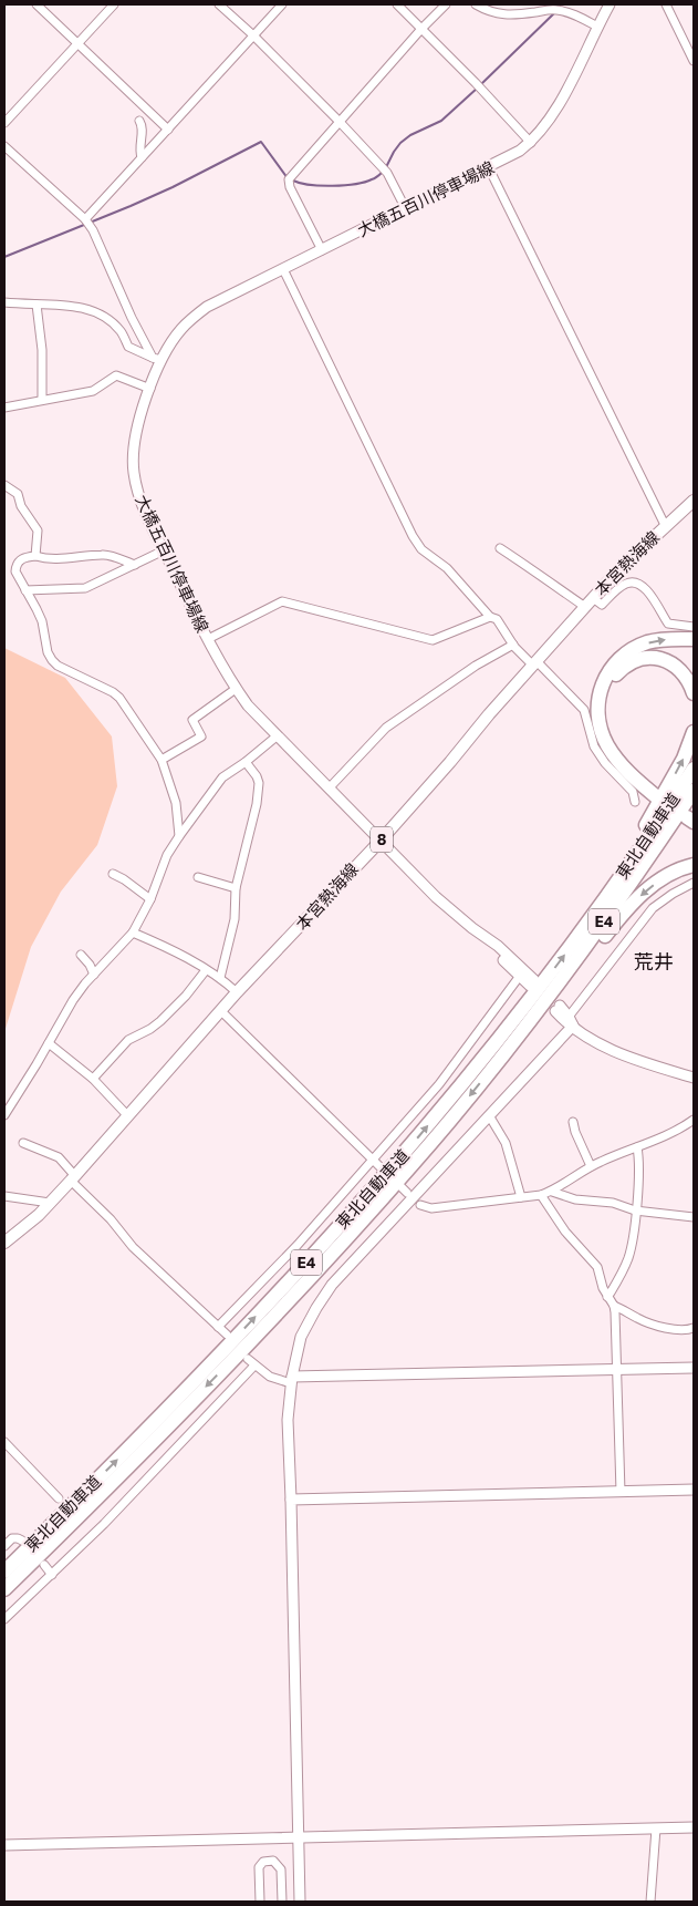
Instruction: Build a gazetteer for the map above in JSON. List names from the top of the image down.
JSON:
{
  "streets": {
    "highway": ["東北自動車道", "E4"],
    "main road": ["本宮熱海線", "8"],
    "street": ["大橋五百川停車場線"]
  },
  "crossings": [
    ["大橋五百川停車場線", "本宮熱海線"]
  ],
  "districts": ["荒井"]
}
